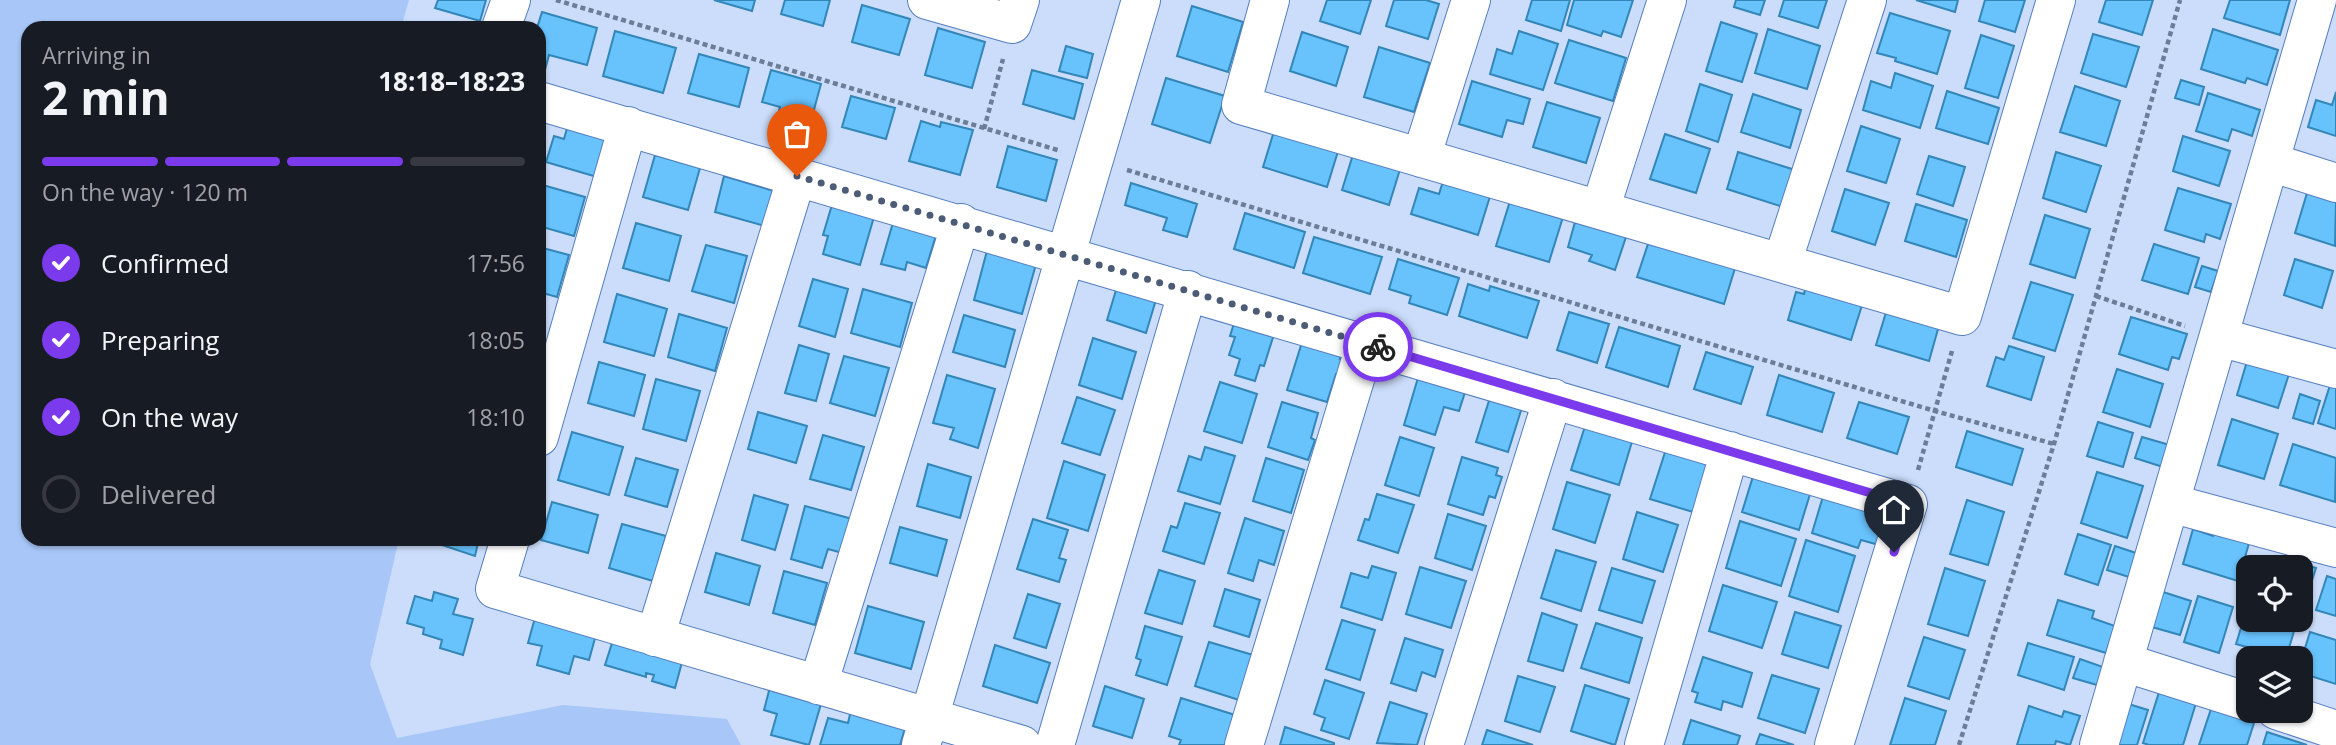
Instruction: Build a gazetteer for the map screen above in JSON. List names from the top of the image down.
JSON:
{
  "page": {
    "heading": ["2 min", "Arriving in", "18:18–18:23"],
    "bar": "On the way · 120 m",
    "list": [
      ["Confirmed", "17:56"],
      ["Preparing", "18:05"],
      ["On the way", "18:10"],
      "Delivered"
    ]
  }
}
